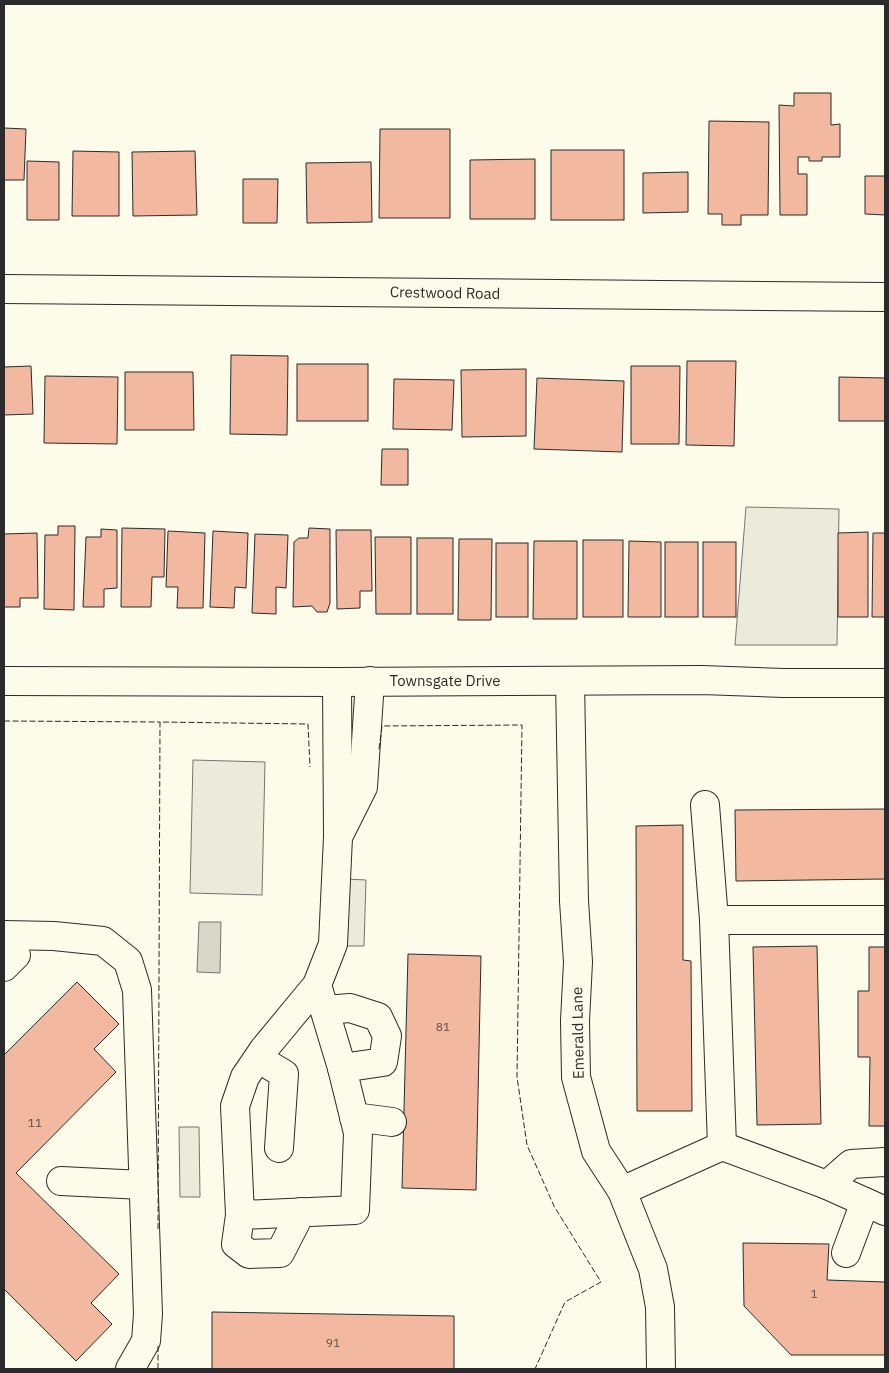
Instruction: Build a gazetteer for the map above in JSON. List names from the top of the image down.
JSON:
{
  "streets": {
    "street": ["Crestwood Road", "Townsgate Drive", "Emerald Lane"]
  },
  "crossings": [
    ["Townsgate Drive", "Emerald Lane"]
  ],
  "house_numbers": [
    "81",
    "11",
    "1",
    "91"
  ]
}
